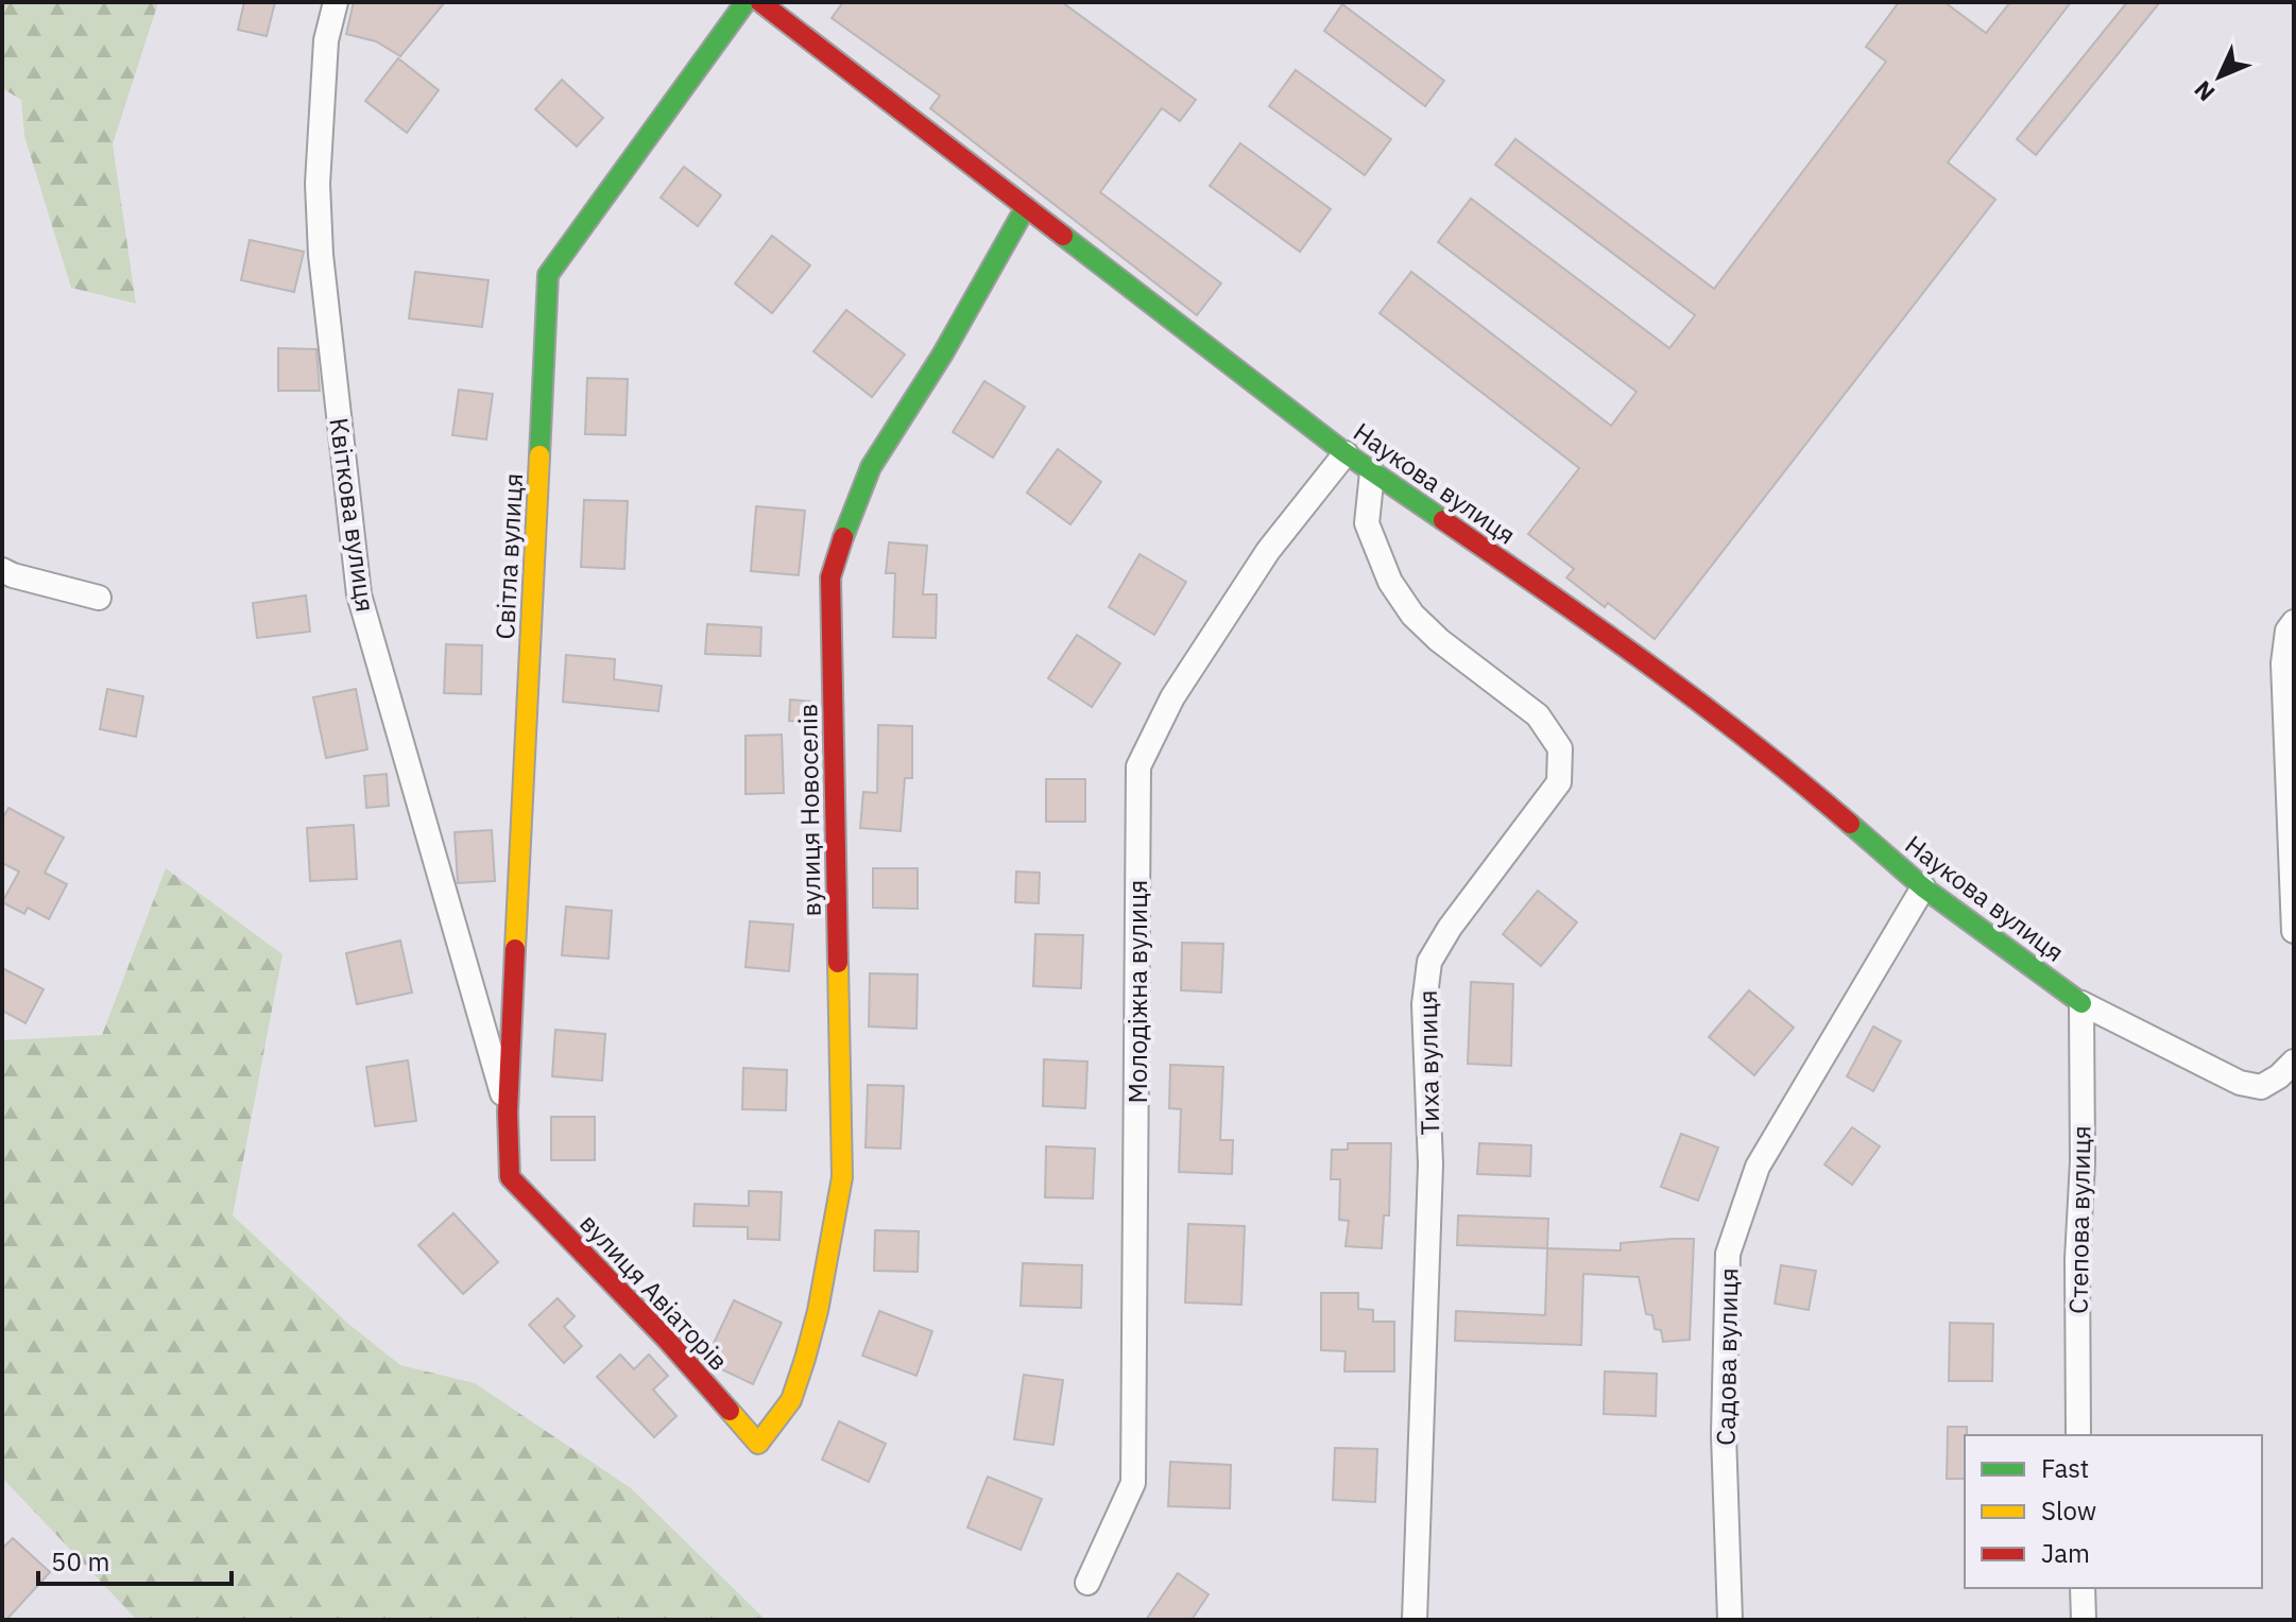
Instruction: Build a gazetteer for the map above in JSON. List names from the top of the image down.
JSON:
{
  "streets": {
    "street": [
      "Наукова вулиця",
      "Квіткова вулиця",
      "Світла вулиця",
      "вулиця Новоселів",
      "Молодіжна вулиця",
      "Тиха вулиця",
      "Степова вулиця",
      "вулиця Авіаторів",
      "Садова вулиця"
    ]
  },
  "crossings": [
    ["Наукова вулиця", "вулиця Новоселів"],
    ["Наукова вулиця", "Молодіжна вулиця"],
    ["Наукова вулиця", "Тиха вулиця"],
    ["Наукова вулиця", "Степова вулиця"],
    ["Наукова вулиця", "Садова вулиця"],
    ["Квіткова вулиця", "Світла вулиця"],
    ["Світла вулиця", "вулиця Авіаторів"],
    ["вулиця Новоселів", "вулиця Авіаторів"]
  ],
  "legend": ["Fast", "Slow", "Jam"],
  "scale_bar": "50 m",
  "north": "bottom left"
}
